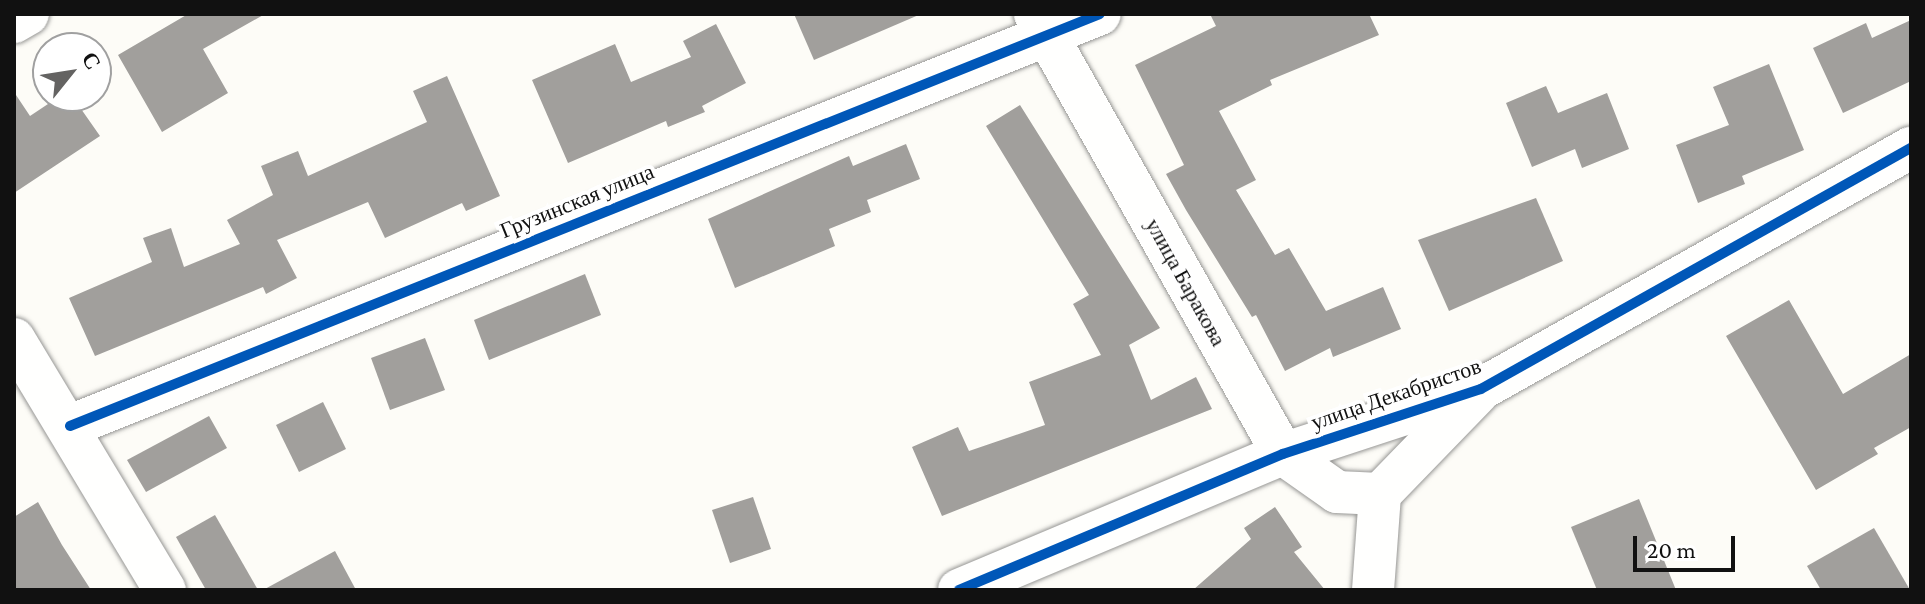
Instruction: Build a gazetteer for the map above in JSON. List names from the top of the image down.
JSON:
{
  "streets": {
    "street": ["Грузинская улица", "улица Баракова", "улица Декабристов"]
  },
  "crossings": [
    ["Грузинская улица", "улица Баракова"],
    ["улица Баракова", "улица Декабристов"]
  ],
  "scale_bar": "20 m",
  "north": "top right"
}
